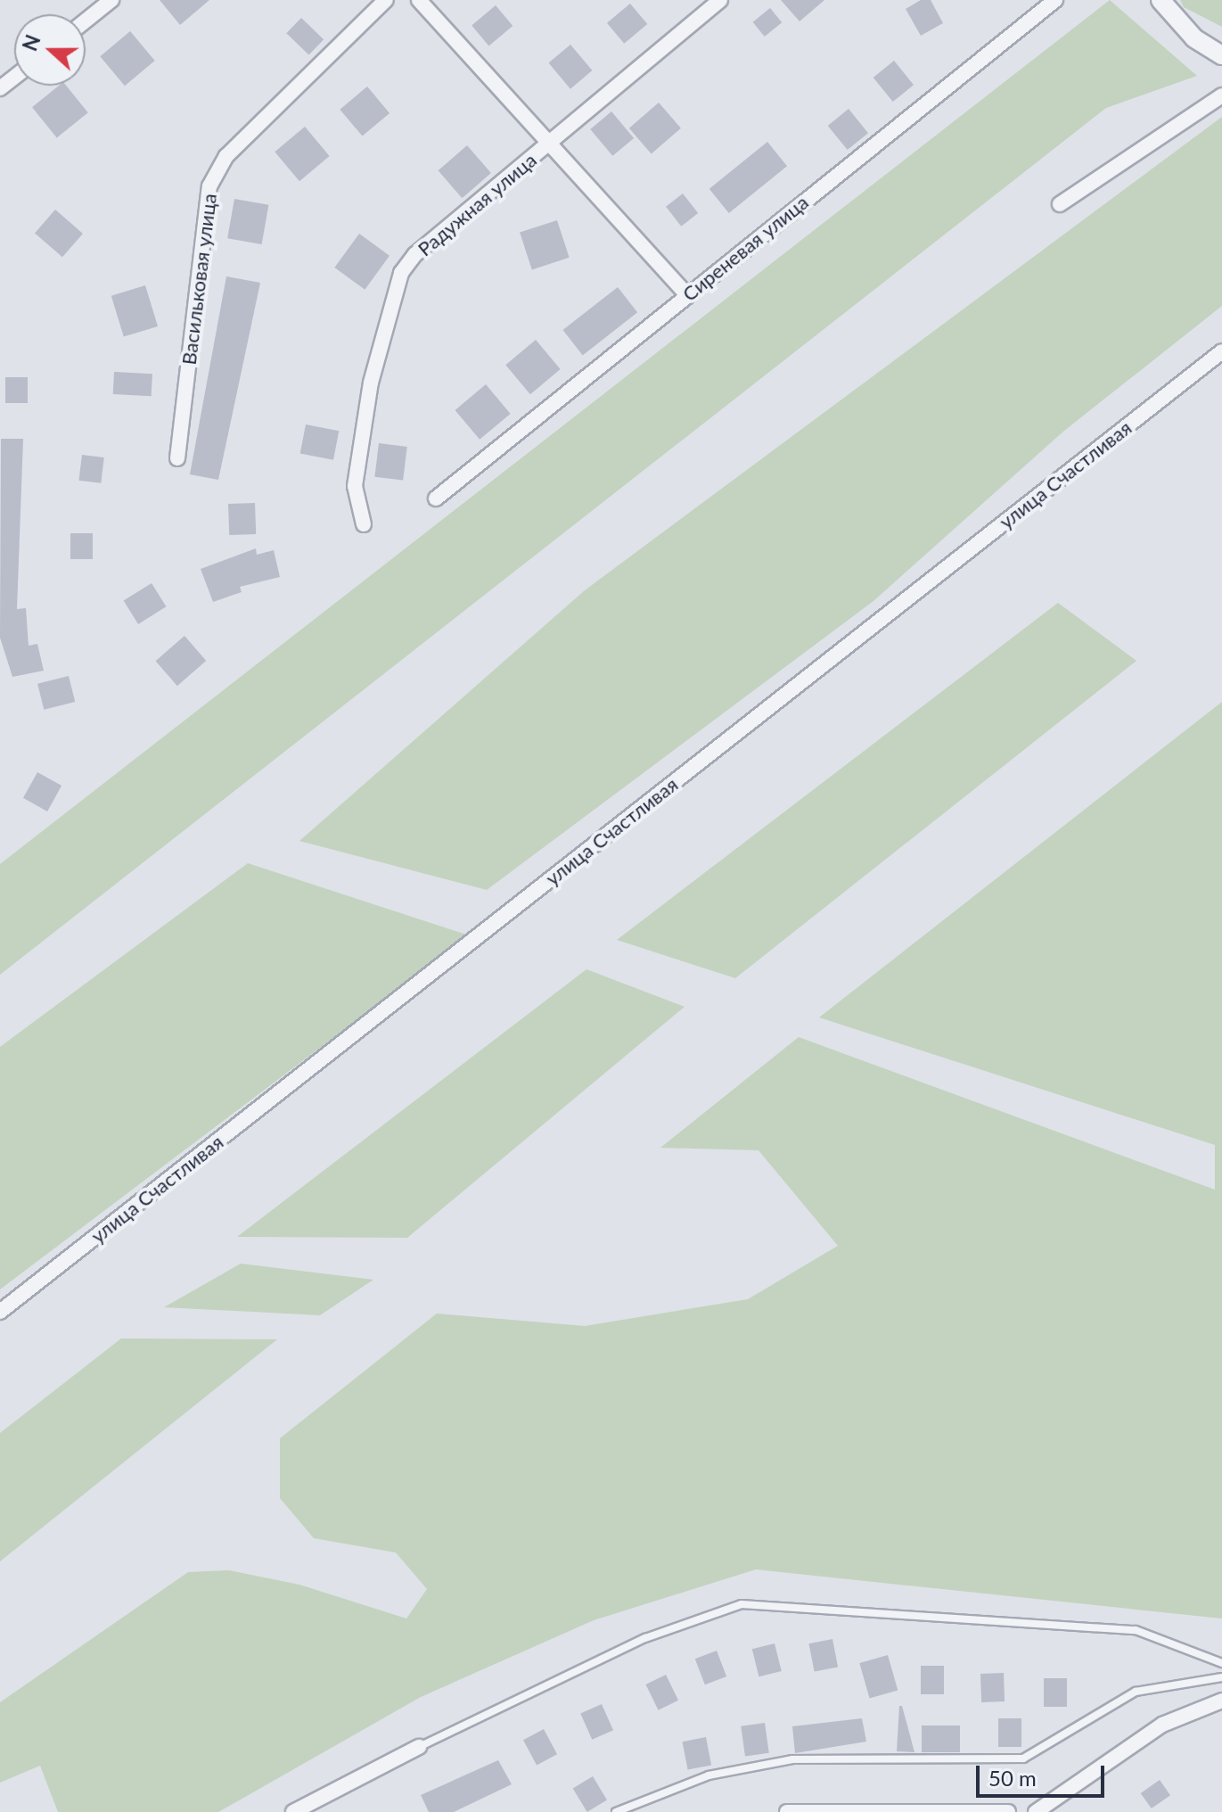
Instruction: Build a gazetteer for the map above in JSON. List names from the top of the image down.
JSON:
{
  "streets": {
    "street": [
      "Радужная улица",
      "Сиреневая улица",
      "Васильковая улица",
      "улица Счастливая"
    ]
  },
  "scale_bar": "50 m",
  "north": "left"
}
